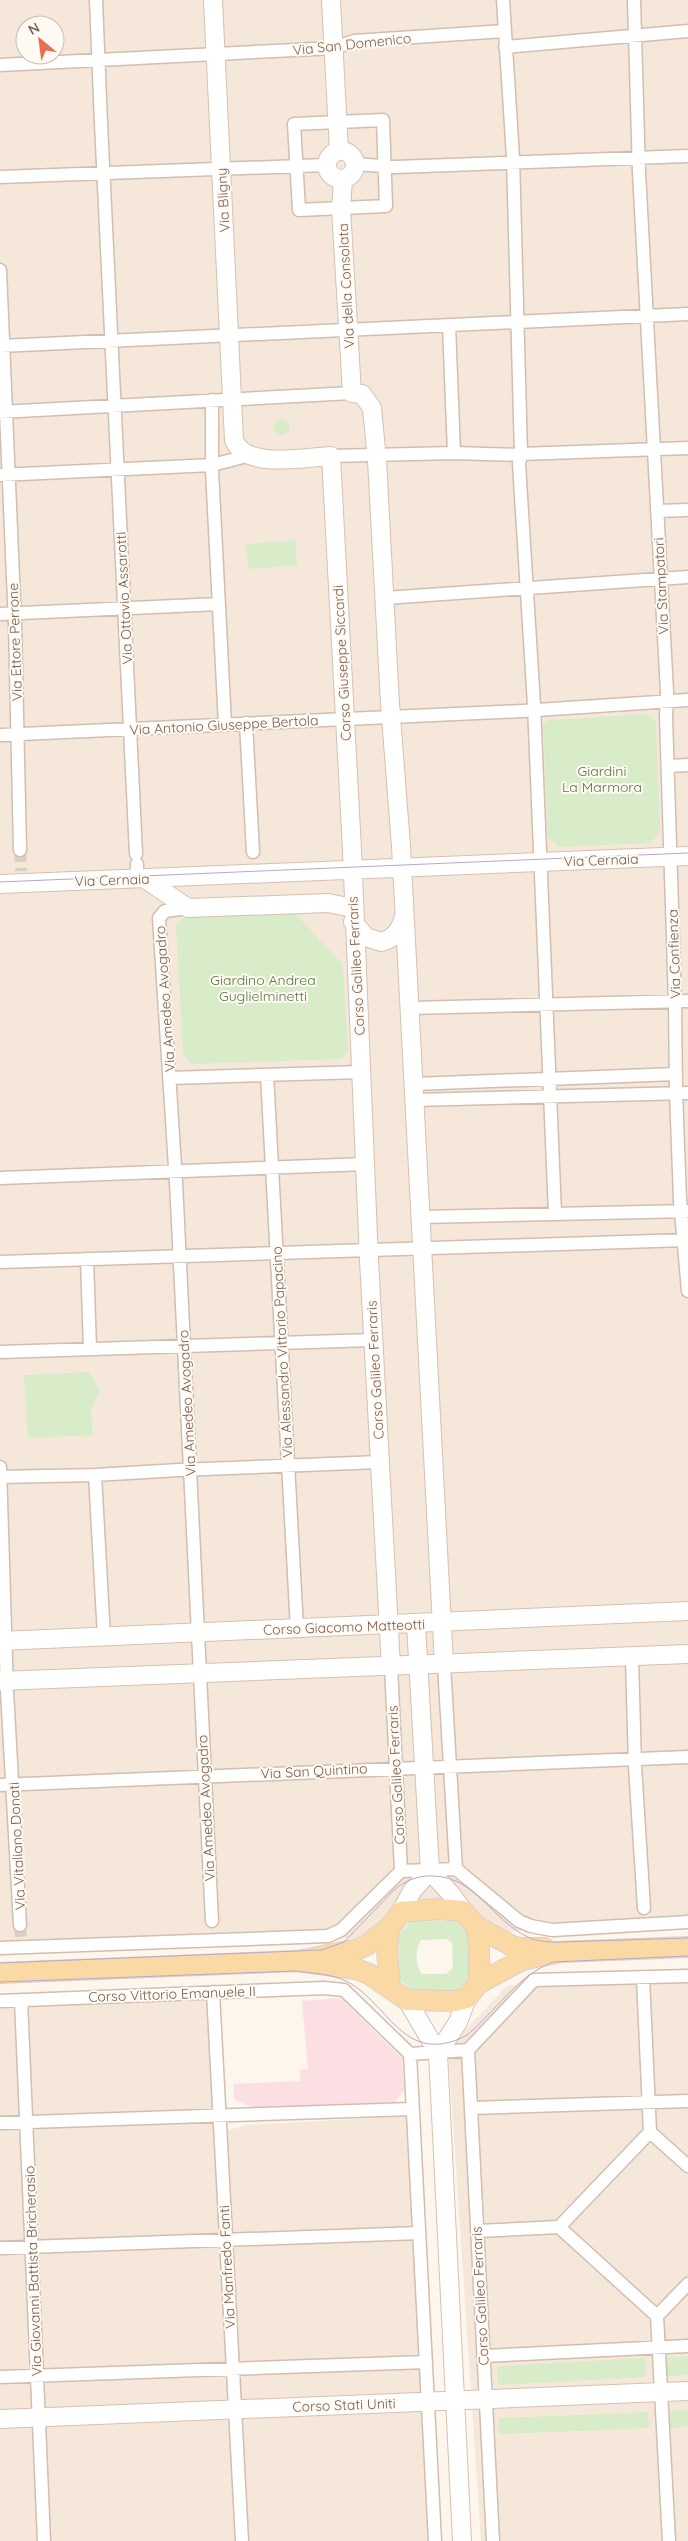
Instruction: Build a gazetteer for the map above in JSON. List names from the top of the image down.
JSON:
{
  "streets": {
    "main road": ["Corso Vittorio Emanuele II"],
    "street": [
      "Via San Domenico",
      "Via Bligny",
      "Via della Consolata",
      "Via Stampatori",
      "Via Ottavio Assarotti",
      "Via Ettore Perrone",
      "Corso Giuseppe Siccardi",
      "Via Antonio Giuseppe Bertola",
      "Via Cernaia",
      "Via Confienza",
      "Corso Galileo Ferraris",
      "Via Amedeo Avogadro",
      "Via Alessandro Vittorio Papacino",
      "Corso Giacomo Matteotti",
      "Via San Quintino",
      "Via Vitaliano Donati",
      "Via Manfredo Fanti",
      "Via Giovanni Battista Bricherasio",
      "Corso Stati Uniti"
    ]
  },
  "crossings": [
    ["Via San Domenico", "Via Bligny"],
    ["Via San Domenico", "Via Ottavio Assarotti"],
    ["Via Stampatori", "Via Antonio Giuseppe Bertola"],
    ["Via Stampatori", "Via Cernaia"],
    ["Via Stampatori", "Via Confienza"],
    ["Via Ottavio Assarotti", "Via Antonio Giuseppe Bertola"],
    ["Via Ottavio Assarotti", "Via Cernaia"],
    ["Via Ettore Perrone", "Via Antonio Giuseppe Bertola"],
    ["Corso Giuseppe Siccardi", "Via Antonio Giuseppe Bertola"],
    ["Corso Giuseppe Siccardi", "Via Cernaia"],
    ["Corso Giuseppe Siccardi", "Corso Galileo Ferraris"],
    ["Via Cernaia", "Via Confienza"],
    ["Via Cernaia", "Corso Galileo Ferraris"],
    ["Corso Galileo Ferraris", "Corso Giacomo Matteotti"],
    ["Corso Galileo Ferraris", "Via San Quintino"],
    ["Corso Galileo Ferraris", "Corso Stati Uniti"],
    ["Via Amedeo Avogadro", "Corso Giacomo Matteotti"],
    ["Via Amedeo Avogadro", "Via San Quintino"],
    ["Via Alessandro Vittorio Papacino", "Corso Giacomo Matteotti"],
    ["Corso Giacomo Matteotti", "Via Vitaliano Donati"],
    ["Via San Quintino", "Via Vitaliano Donati"],
    ["Corso Vittorio Emanuele II", "Via Manfredo Fanti"],
    ["Corso Vittorio Emanuele II", "Via Giovanni Battista Bricherasio"],
    ["Via Manfredo Fanti", "Corso Stati Uniti"],
    ["Via Giovanni Battista Bricherasio", "Corso Stati Uniti"]
  ],
  "parks": ["Giardini La Marmora", "Giardino Andrea Guglielminetti"],
  "north": "top left"
}
